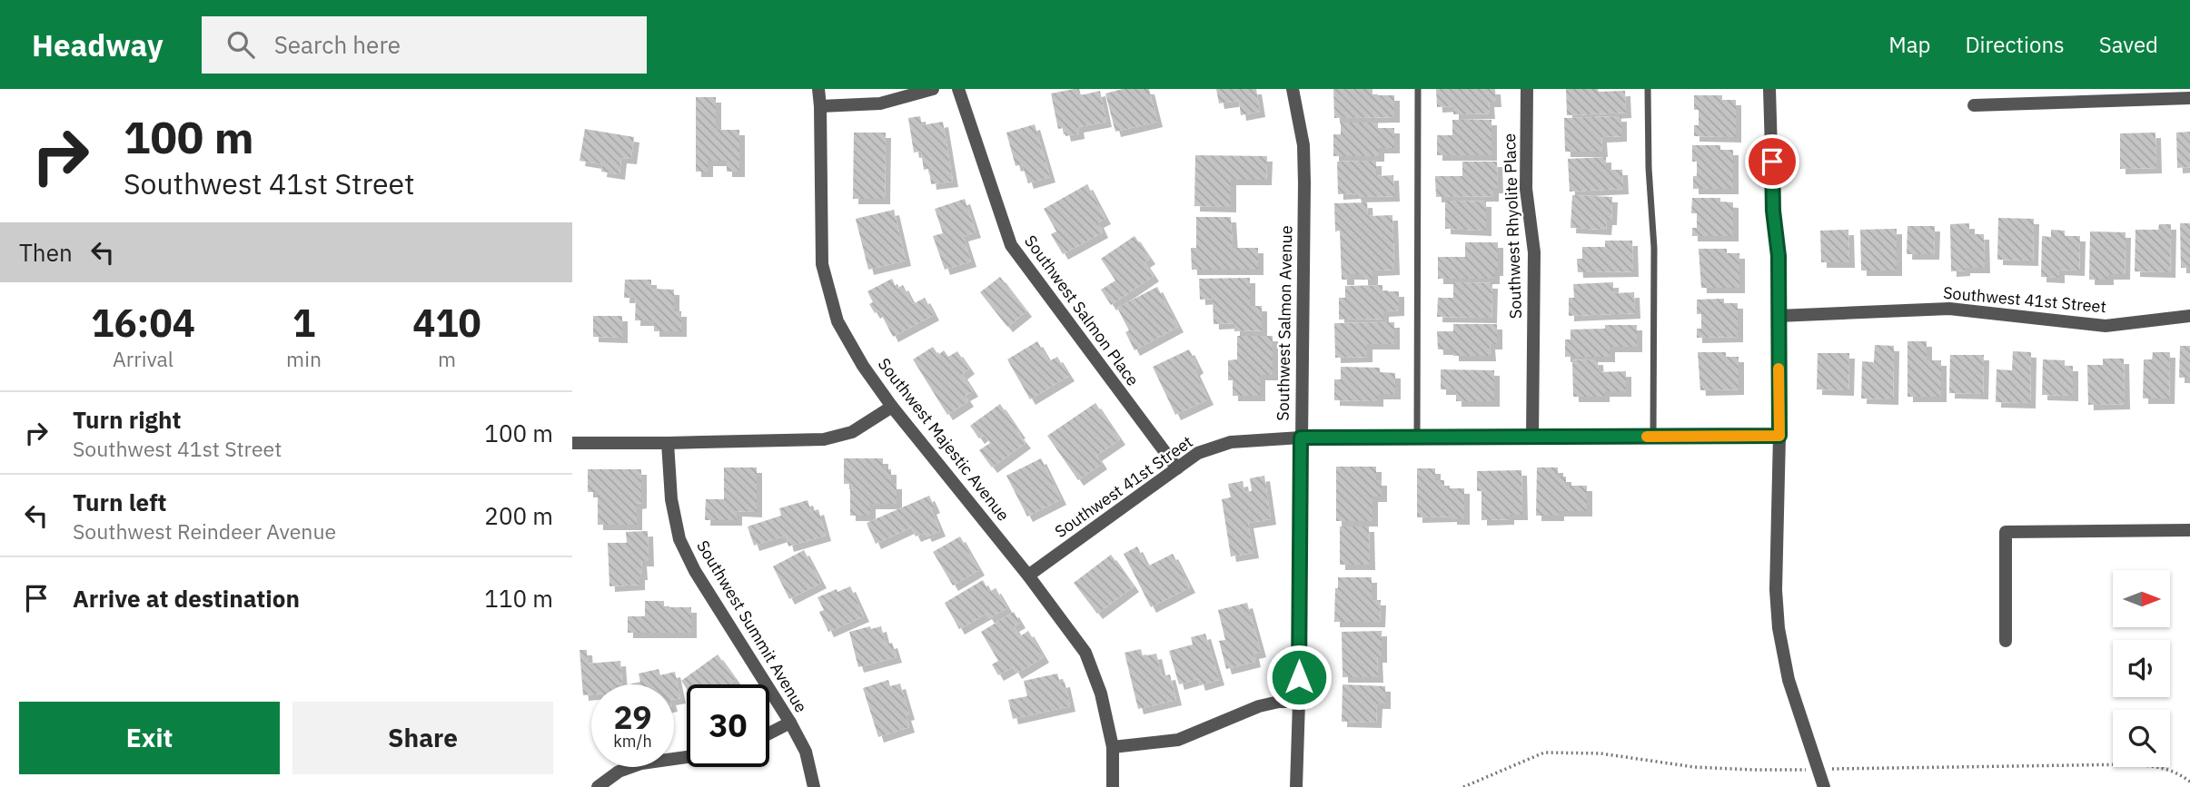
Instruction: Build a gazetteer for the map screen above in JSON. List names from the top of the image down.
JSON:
{
  "streets": {
    "street": [
      "Southwest Rhyolite Place",
      "Southwest 41st Street",
      "Southwest Salmon Place",
      "Southwest Salmon Avenue",
      "Southwest Majestic Avenue",
      "Southwest Summit Avenue"
    ]
  },
  "crossings": [
    ["Southwest Rhyolite Place", "Southwest 41st Street"],
    ["Southwest 41st Street", "Southwest Salmon Place"],
    ["Southwest 41st Street", "Southwest Salmon Avenue"],
    ["Southwest 41st Street", "Southwest Majestic Avenue"]
  ],
  "north": "right",
  "page": {
    "header": "Headway",
    "search": "Search here",
    "nav": ["Map", "Directions", "Saved"],
    "turn": ["100 m", "Southwest 41st Street"],
    "then": "Then",
    "eta": [
      "16:04",
      "Arrival",
      "1",
      "min",
      "410",
      "m"
    ],
    "list": [
      {
        "name": "Turn right",
        "note": "Southwest 41st Street",
        "value": "100 m"
      },
      {
        "name": "Turn left",
        "note": "Southwest Reindeer Avenue",
        "value": "200 m"
      },
      {
        "name": "Arrive at destination",
        "value": "110 m"
      }
    ],
    "speed": "29 km/h",
    "limit": "30",
    "buttons": ["Exit", "Share"]
  }
}
